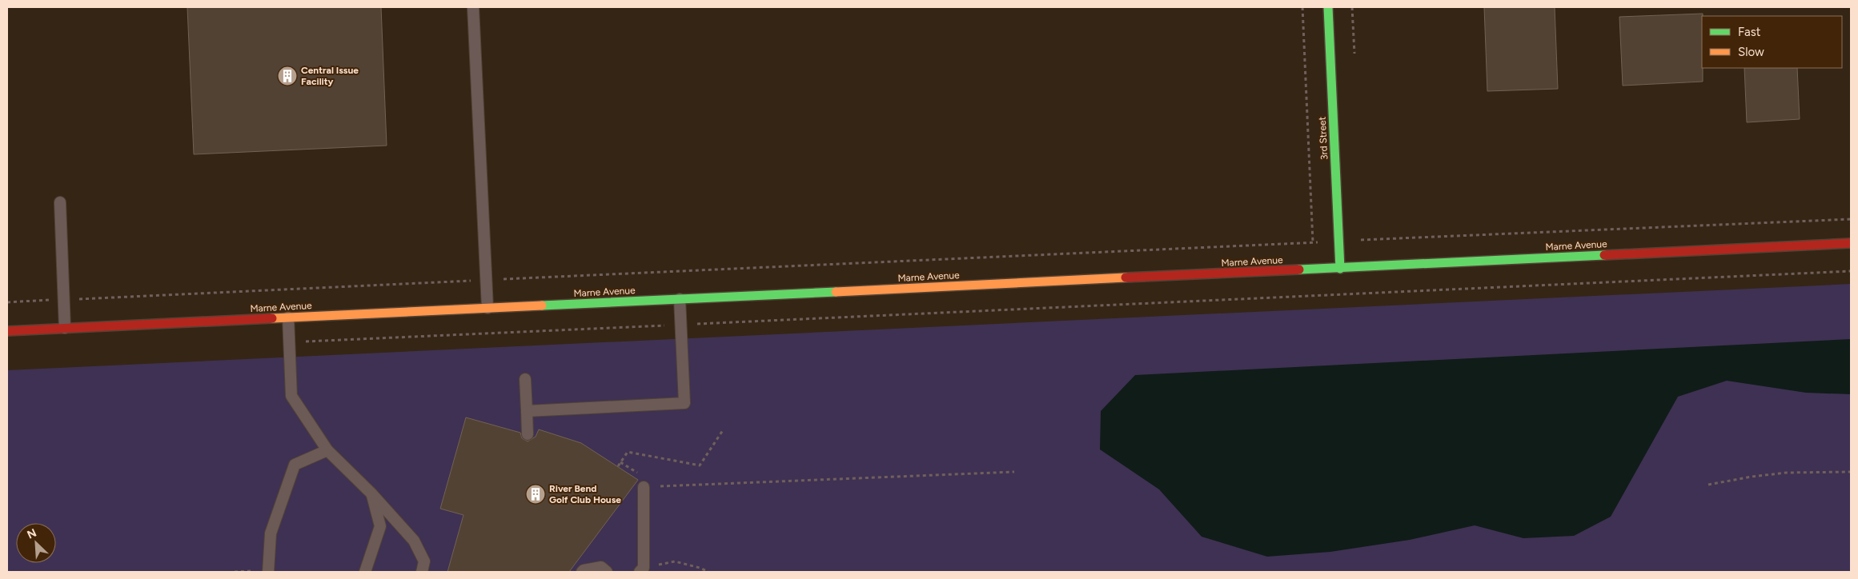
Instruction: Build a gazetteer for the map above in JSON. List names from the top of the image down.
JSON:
{
  "streets": {
    "street": ["3rd Street", "Marne Avenue"]
  },
  "crossings": [
    ["3rd Street", "Marne Avenue"]
  ],
  "places": {
    "building": ["Central Issue Facility", "River Bend Golf Club House"]
  },
  "legend": ["Fast", "Slow"],
  "north": "top left"
}
